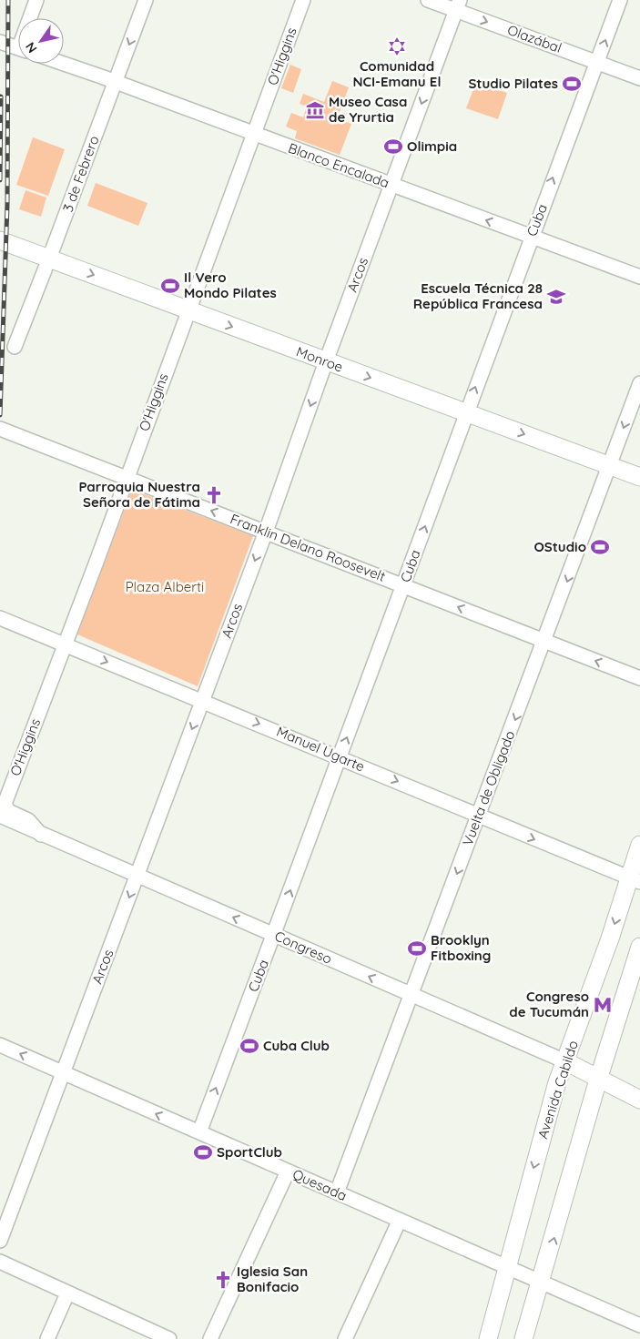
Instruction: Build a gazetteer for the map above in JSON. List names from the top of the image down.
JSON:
{
  "streets": {
    "main road": ["Monroe", "Avenida Cabildo"],
    "street": [
      "Olazábal",
      "O'Higgins",
      "Blanco Encalada",
      "3 de Febrero",
      "Cuba",
      "Arcos",
      "Franklin Delano Roosevelt",
      "Manuel Ugarte",
      "Vuelta de Obligado",
      "Congreso",
      "Quesada"
    ]
  },
  "crossings": [
    ["Olazábal", "Cuba"],
    ["Olazábal", "Arcos"],
    ["O'Higgins", "Blanco Encalada"],
    ["O'Higgins", "Monroe"],
    ["O'Higgins", "Franklin Delano Roosevelt"],
    ["O'Higgins", "Manuel Ugarte"],
    ["O'Higgins", "Congreso"],
    ["Blanco Encalada", "3 de Febrero"],
    ["Blanco Encalada", "Cuba"],
    ["Blanco Encalada", "Arcos"],
    ["3 de Febrero", "Monroe"],
    ["Cuba", "Monroe"],
    ["Cuba", "Franklin Delano Roosevelt"],
    ["Cuba", "Manuel Ugarte"],
    ["Cuba", "Congreso"],
    ["Cuba", "Quesada"],
    ["Arcos", "Monroe"],
    ["Arcos", "Franklin Delano Roosevelt"],
    ["Arcos", "Manuel Ugarte"],
    ["Arcos", "Congreso"],
    ["Arcos", "Quesada"],
    ["Monroe", "Vuelta de Obligado"],
    ["Franklin Delano Roosevelt", "Vuelta de Obligado"],
    ["Manuel Ugarte", "Vuelta de Obligado"],
    ["Manuel Ugarte", "Avenida Cabildo"],
    ["Vuelta de Obligado", "Congreso"],
    ["Vuelta de Obligado", "Quesada"],
    ["Congreso", "Avenida Cabildo"],
    ["Avenida Cabildo", "Quesada"]
  ],
  "one_way": [
    "Olazábal",
    "Cuba",
    "Arcos",
    "Monroe",
    "Franklin Delano Roosevelt",
    "Manuel Ugarte",
    "Vuelta de Obligado",
    "Congreso"
  ],
  "parks": ["Plaza Alberti"],
  "places": {
    "synagogue": ["Comunidad NCI-Emanu El"],
    "sports": [
      "Studio Pilates",
      "Olimpia",
      "Il Vero Mondo Pilates",
      "OStudio",
      "Brooklyn Fitboxing",
      "Cuba Club",
      "SportClub"
    ],
    "museum": ["Museo Casa de Yrurtia"],
    "school or university": ["Escuela Técnica 28 República Francesa"],
    "church": ["Parroquia Nuestra Señora de Fátima", "Iglesia San Bonifacio"],
    "metro station": ["Congreso de Tucumán"]
  },
  "north": "bottom left"
}
